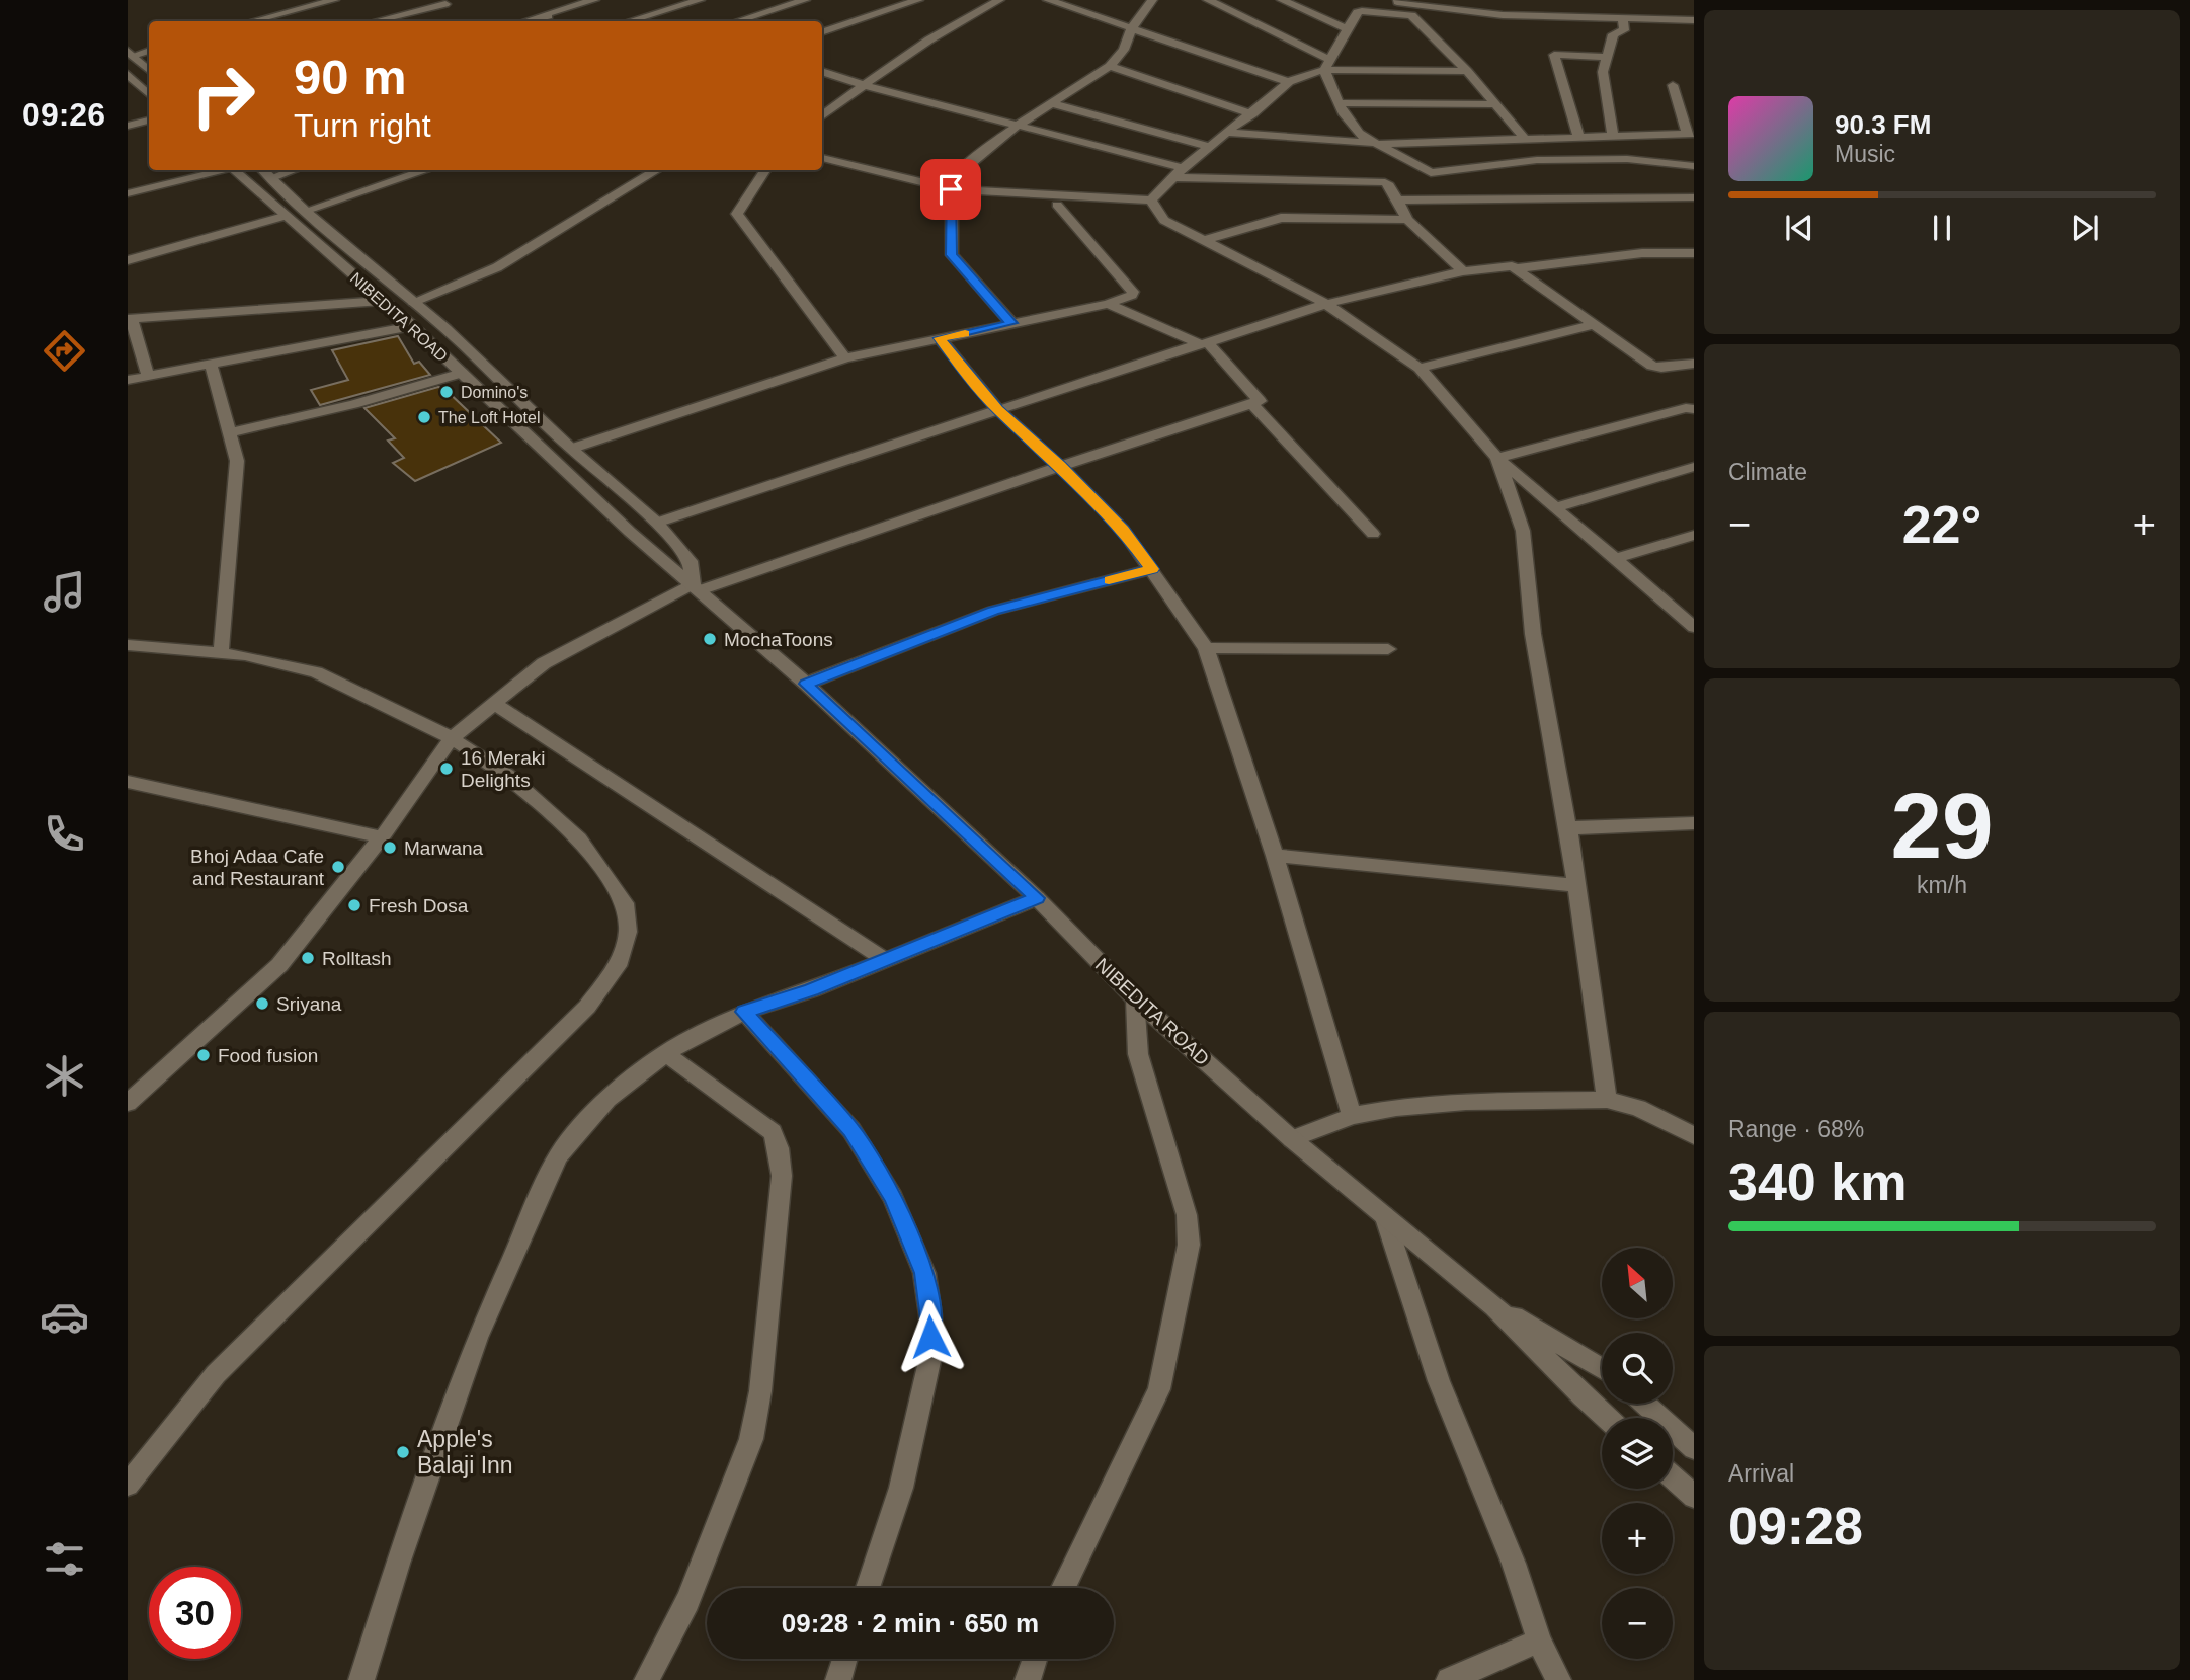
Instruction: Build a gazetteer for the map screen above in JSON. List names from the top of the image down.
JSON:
{
  "streets": {
    "street": ["NIBEDITA ROAD"]
  },
  "places": [
    "Domino's",
    "The Loft Hotel",
    "MochaToons",
    "16 Meraki Delights",
    "Marwana",
    "Bhoj Adaa Cafe and Restaurant",
    "Fresh Dosa",
    "Rolltash",
    "Sriyana",
    "Food fusion",
    "Apple's Balaji Inn"
  ],
  "north": "top left",
  "page": {
    "tabs": "09:26",
    "turn": ["90 m", "Turn right"],
    "song": ["90.3 FM", "Music"],
    "tile": [
      "Climate",
      ["29", "km/h"],
      ["Range · 68%", "340 km"],
      ["Arrival", "09:28"]
    ],
    "heat": ["−", "22°", "+"],
    "map_buttons": ["+", "−"],
    "limit": "30",
    "trip": "09:28 · 2 min · 650 m"
  }
}
